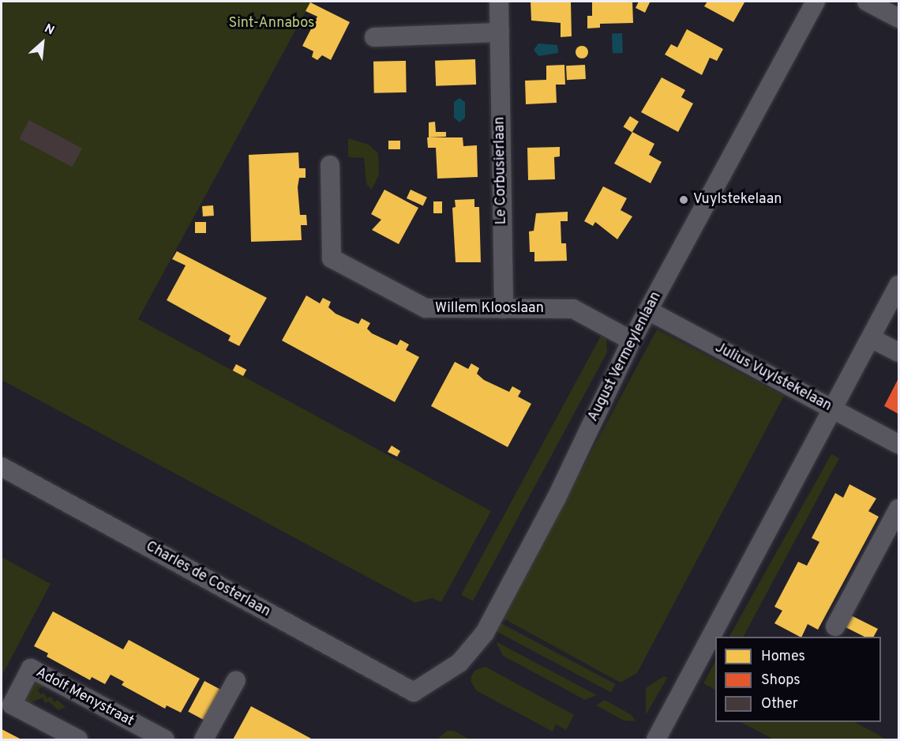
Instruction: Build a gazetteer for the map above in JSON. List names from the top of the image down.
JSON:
{
  "streets": {
    "street": [
      "Le Corbusierlaan",
      "Willem Klooslaan",
      "August Vermeylenlaan",
      "Julius Vuylstekelaan",
      "Charles de Costerlaan",
      "Adolf Menystraat"
    ]
  },
  "crossings": [
    ["Le Corbusierlaan", "Willem Klooslaan"],
    ["Willem Klooslaan", "August Vermeylenlaan"],
    ["August Vermeylenlaan", "Julius Vuylstekelaan"],
    ["August Vermeylenlaan", "Charles de Costerlaan"]
  ],
  "parks": ["Sint-Annabos"],
  "places": ["Vuylstekelaan"],
  "legend": ["Homes", "Shops", "Other"],
  "north": "top right"
}
